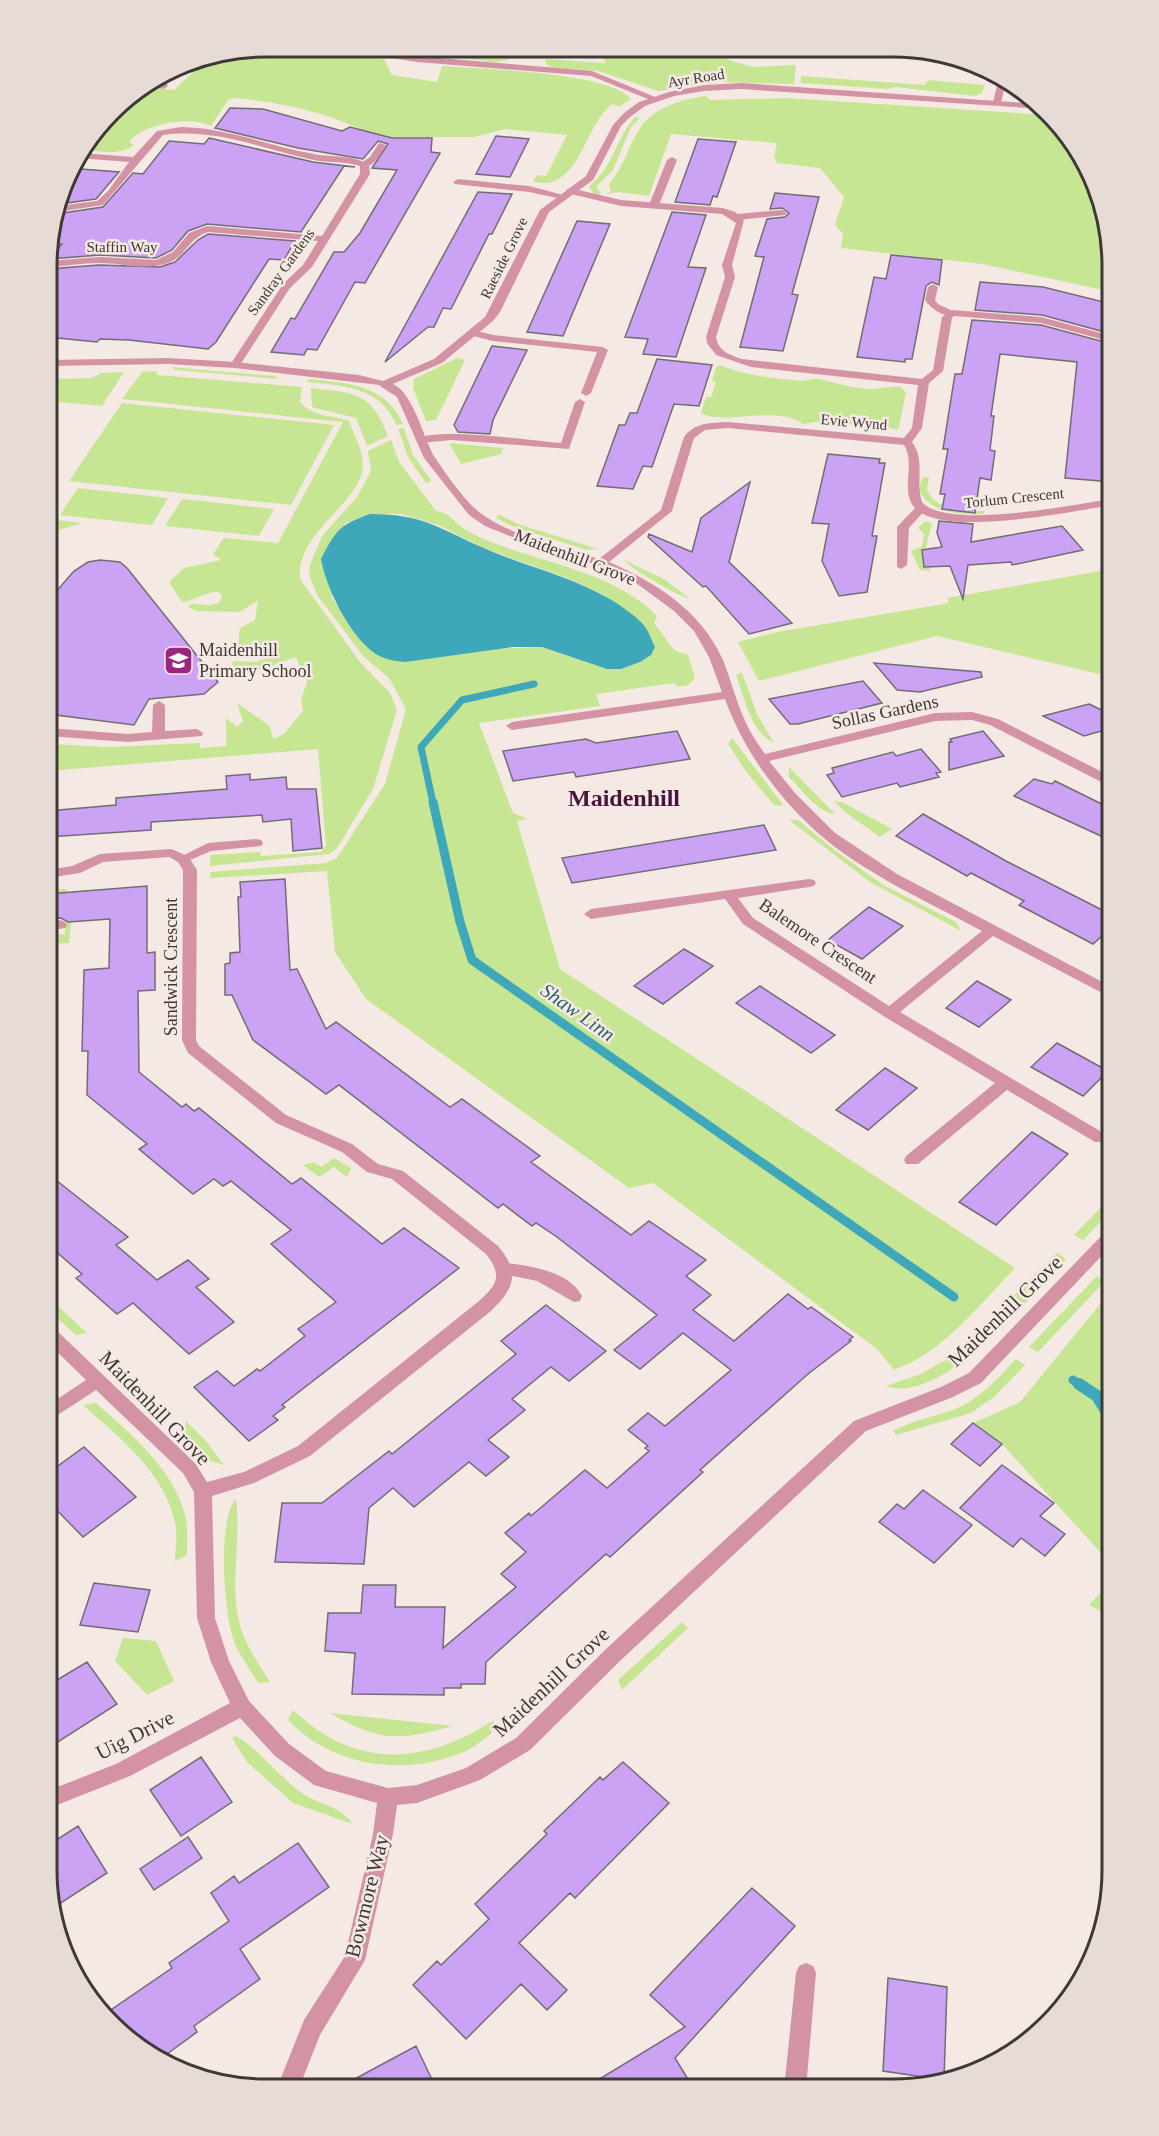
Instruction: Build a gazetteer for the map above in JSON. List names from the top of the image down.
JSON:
{
  "streets": {
    "street": [
      "Ayr Road",
      "Staffin Way",
      "Raeside Grove",
      "Sandray Gardens",
      "Evie Wynd",
      "Torlum Crescent",
      "Maidenhill Grove",
      "Sollas Gardens",
      "Balemore Crescent",
      "Sandwick Crescent",
      "Uig Drive",
      "Bowmore Way"
    ]
  },
  "crossings": [
    ["Ayr Road", "Raeside Grove"],
    ["Staffin Way", "Sandray Gardens"],
    ["Raeside Grove", "Maidenhill Grove"],
    ["Sandray Gardens", "Maidenhill Grove"],
    ["Evie Wynd", "Maidenhill Grove"],
    ["Maidenhill Grove", "Sollas Gardens"],
    ["Maidenhill Grove", "Uig Drive"],
    ["Maidenhill Grove", "Bowmore Way"]
  ],
  "districts": ["Maidenhill"],
  "water": ["Shaw Linn"],
  "places": {
    "school or university": ["Maidenhill Primary School"]
  }
}
